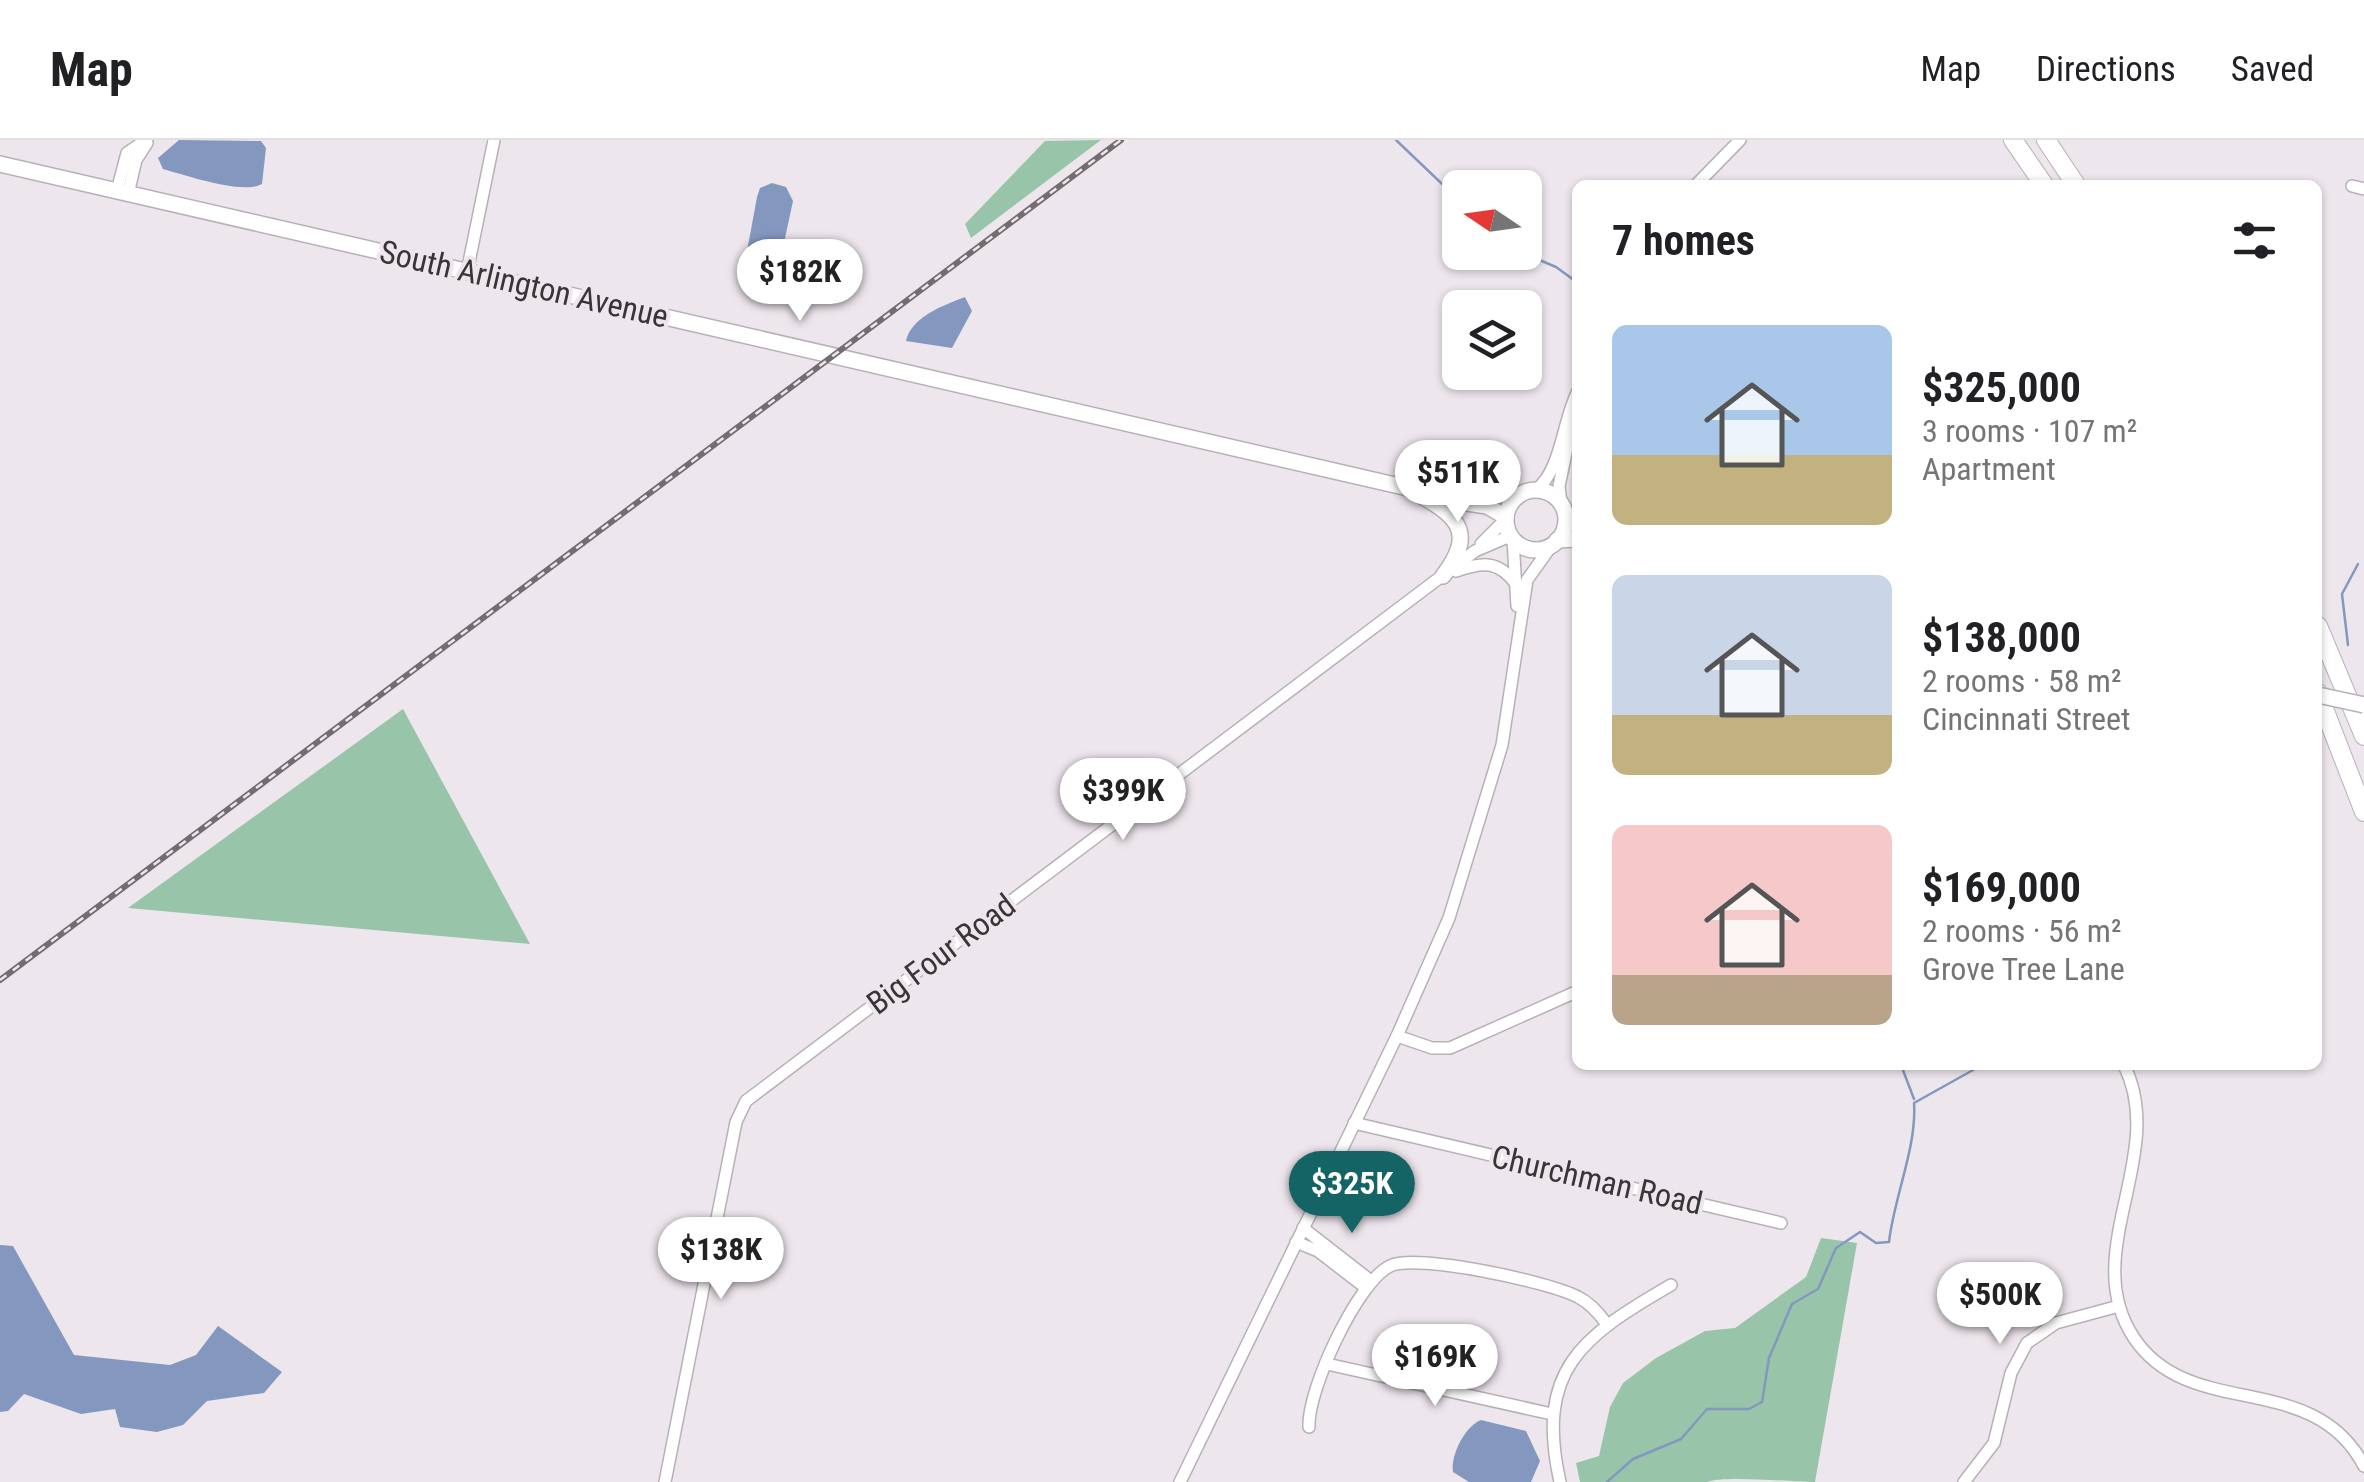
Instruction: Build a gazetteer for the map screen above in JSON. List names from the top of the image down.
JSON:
{
  "streets": {
    "main road": ["South Arlington Avenue"],
    "street": ["Big Four Road", "Churchman Road"]
  },
  "crossings": [
    ["South Arlington Avenue", "Big Four Road"]
  ],
  "north": "left",
  "page": {
    "header": "Map",
    "nav": ["Map", "Directions", "Saved"],
    "heading": "7 homes",
    "price": [
      "$182K",
      "$511K",
      "$399K",
      "$325K",
      "$138K",
      "$500K",
      "$169K"
    ],
    "list": [
      {
        "name": "$325,000",
        "note": "3 rooms · 107 m² · Apartment"
      },
      {
        "name": "$138,000",
        "note": "2 rooms · 58 m² · Cincinnati Street"
      },
      {
        "name": "$169,000",
        "note": "2 rooms · 56 m² · Grove Tree Lane"
      }
    ]
  }
}
